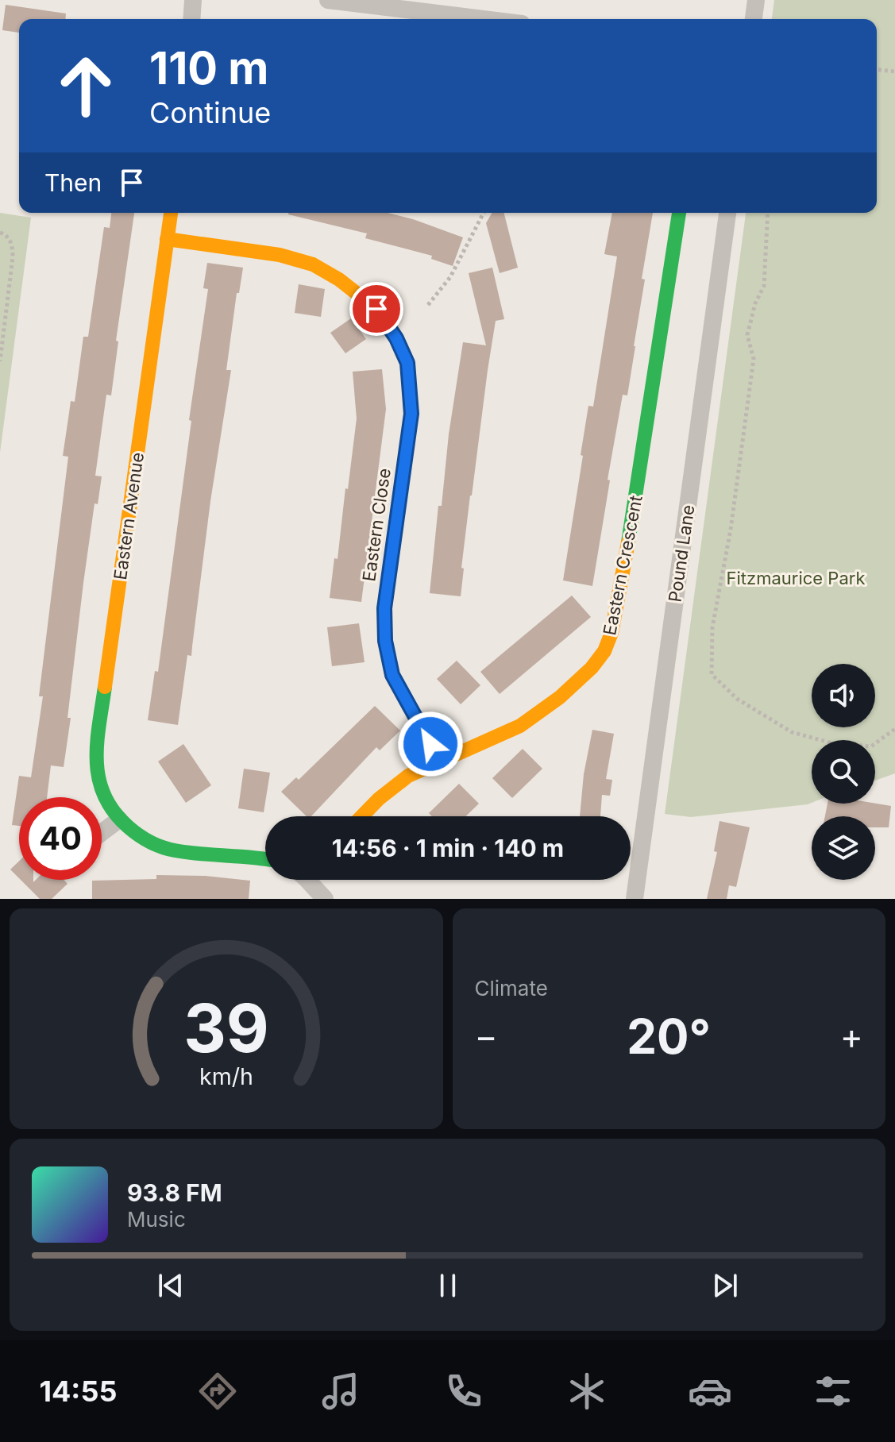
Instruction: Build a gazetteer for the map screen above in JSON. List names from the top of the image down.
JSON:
{
  "streets": {
    "street": [
      "Eastern Avenue",
      "Eastern Close",
      "Pound Lane",
      "Eastern Crescent"
    ]
  },
  "crossings": [
    ["Eastern Avenue", "Eastern Close"],
    ["Eastern Close", "Eastern Crescent"]
  ],
  "parks": ["Fitzmaurice Park"],
  "page": {
    "turn": ["110 m", "Continue"],
    "then": "Then",
    "limit": "40",
    "trip": "14:56 · 1 min · 140 m",
    "tile": "Climate",
    "heat": ["−", "20°", "+"],
    "song": ["93.8 FM", "Music"],
    "tabs": "14:55",
    "gauge": ["39", "km/h"]
  }
}
